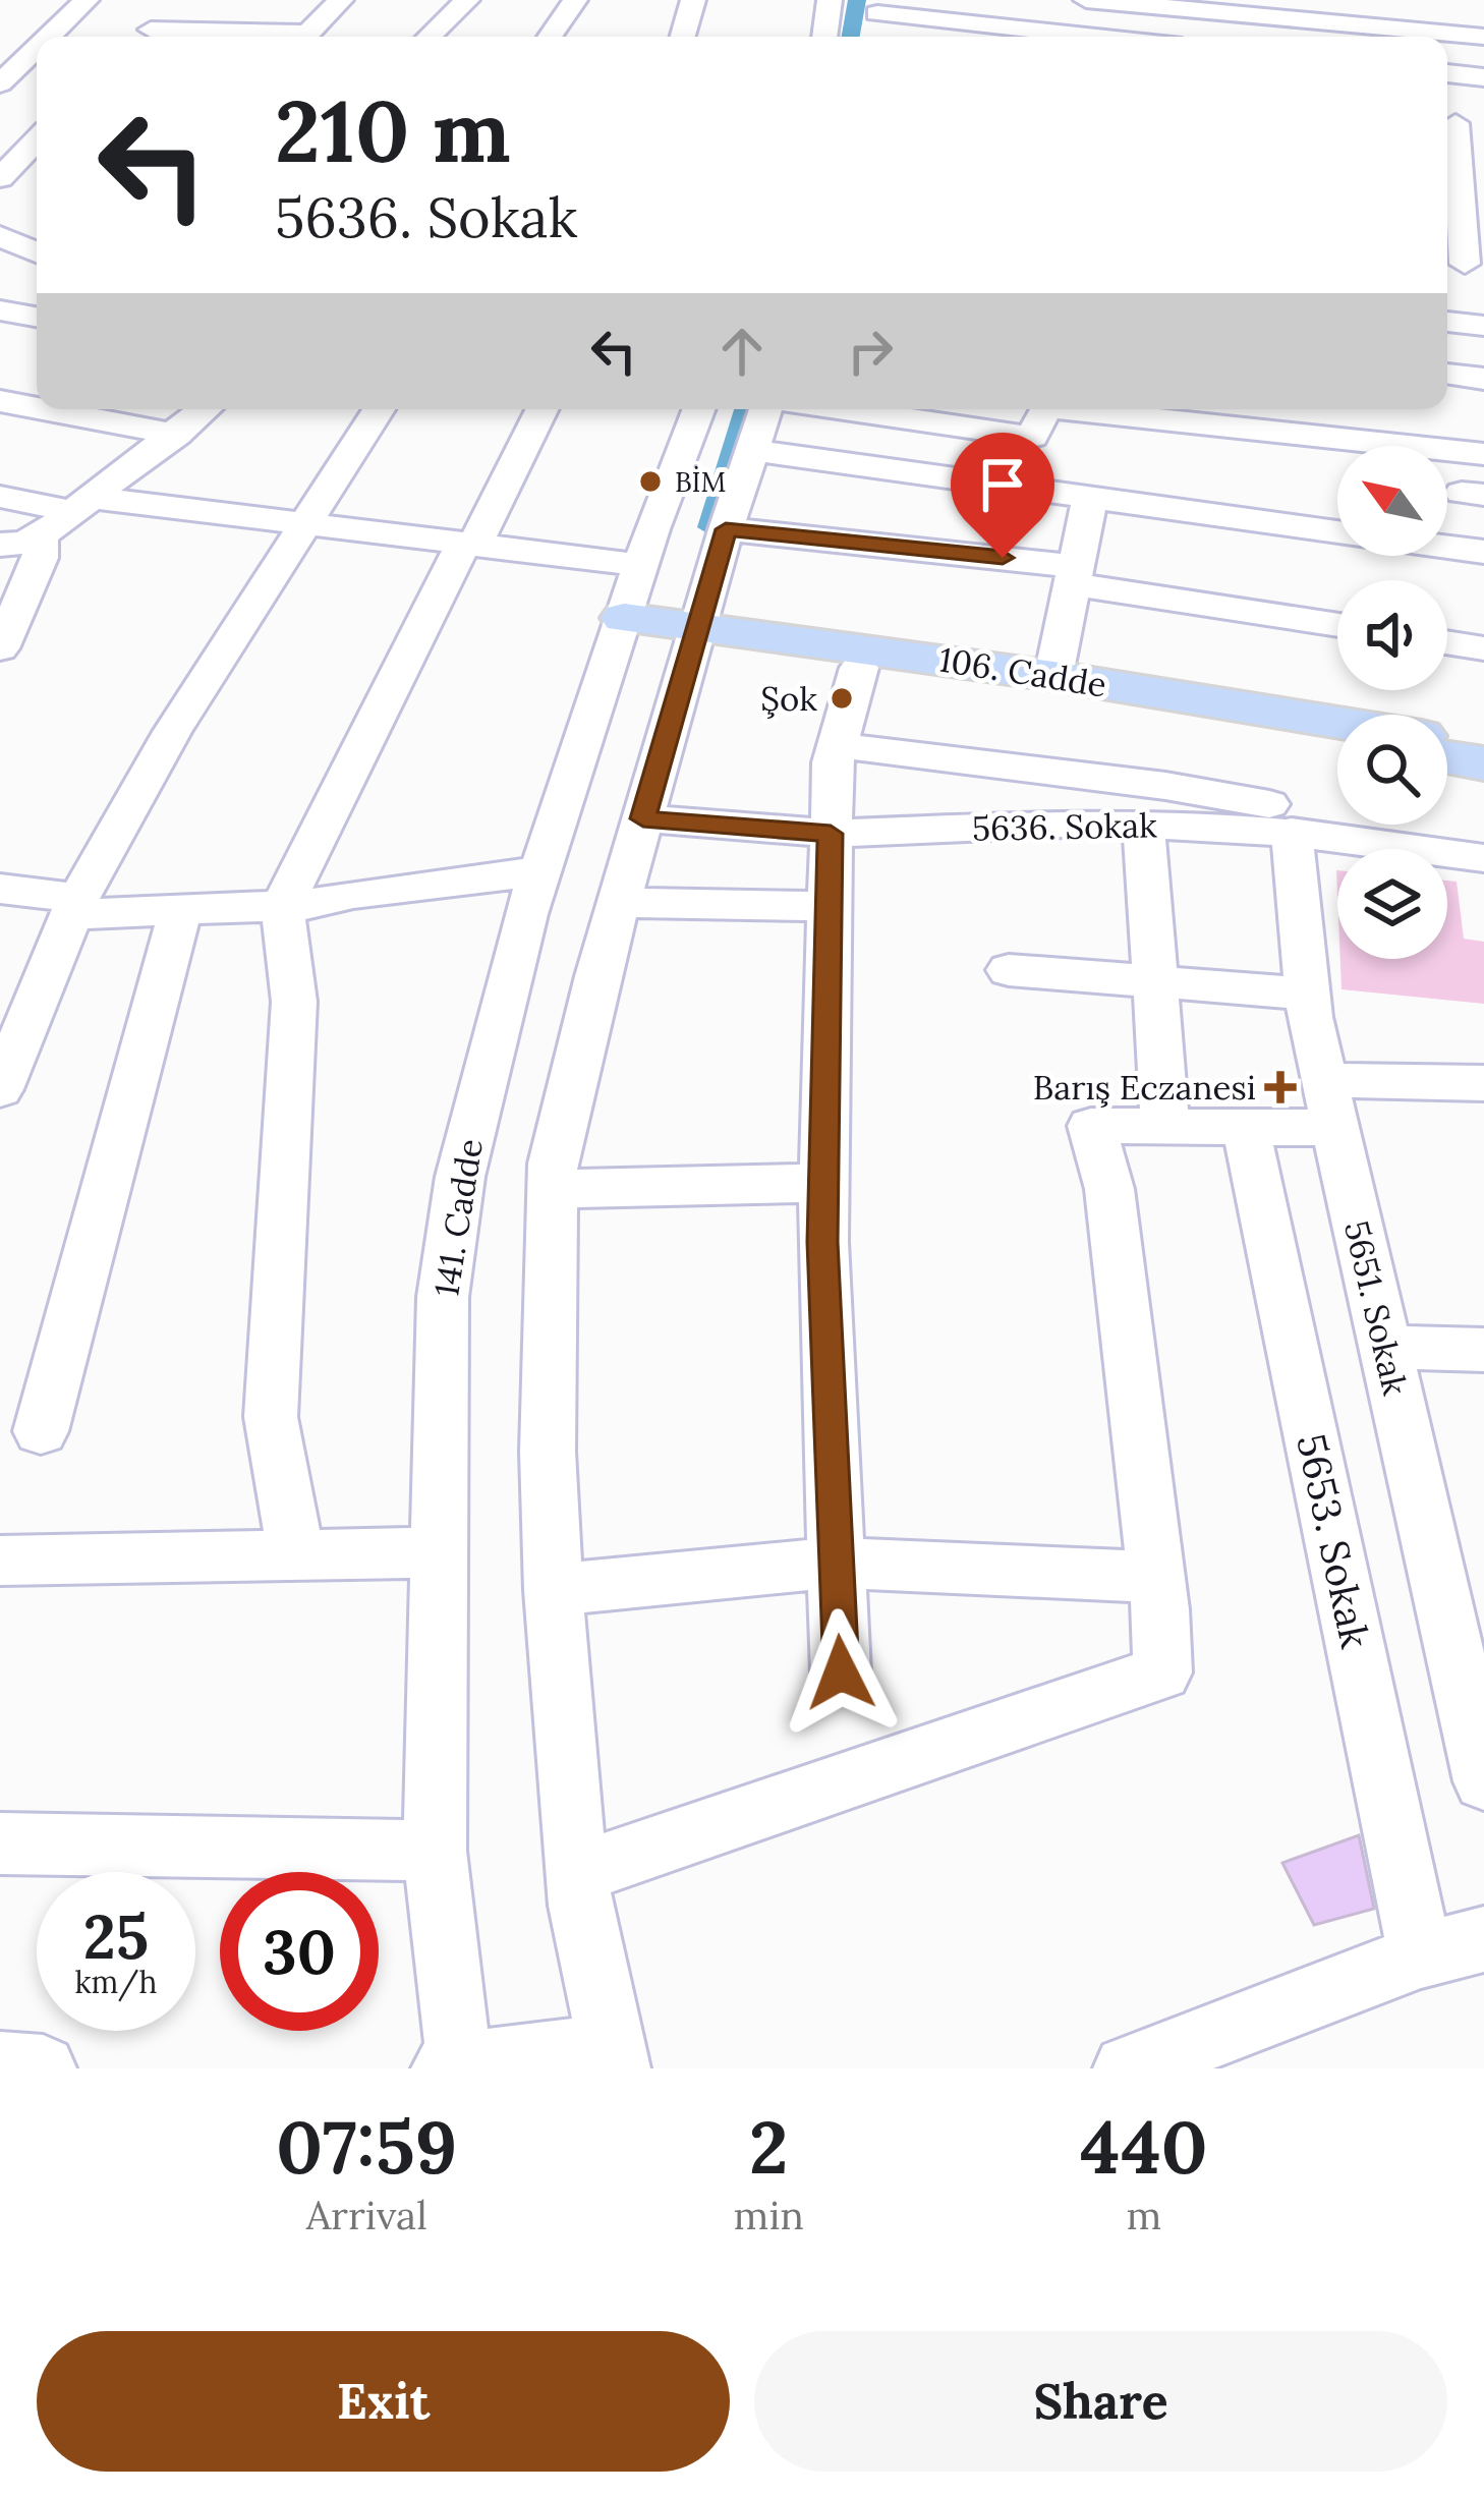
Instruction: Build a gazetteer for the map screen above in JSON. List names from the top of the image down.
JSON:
{
  "streets": {
    "main road": ["106. Cadde"],
    "street": [
      "5636. Sokak",
      "141. Cadde",
      "5651. Sokak",
      "5653. Sokak"
    ]
  },
  "crossings": [
    ["106. Cadde", "141. Cadde"],
    ["5636. Sokak", "141. Cadde"],
    ["5636. Sokak", "5651. Sokak"]
  ],
  "places": {
    "other": ["BİM", "Şok"],
    "health": ["Barış Eczanesi"]
  },
  "north": "top left",
  "page": {
    "turn": ["210 m", "5636. Sokak"],
    "speed": "25 km/h",
    "limit": "30",
    "eta": [
      "07:59",
      "Arrival",
      "2",
      "min",
      "440",
      "m"
    ],
    "buttons": ["Exit", "Share"]
  }
}
